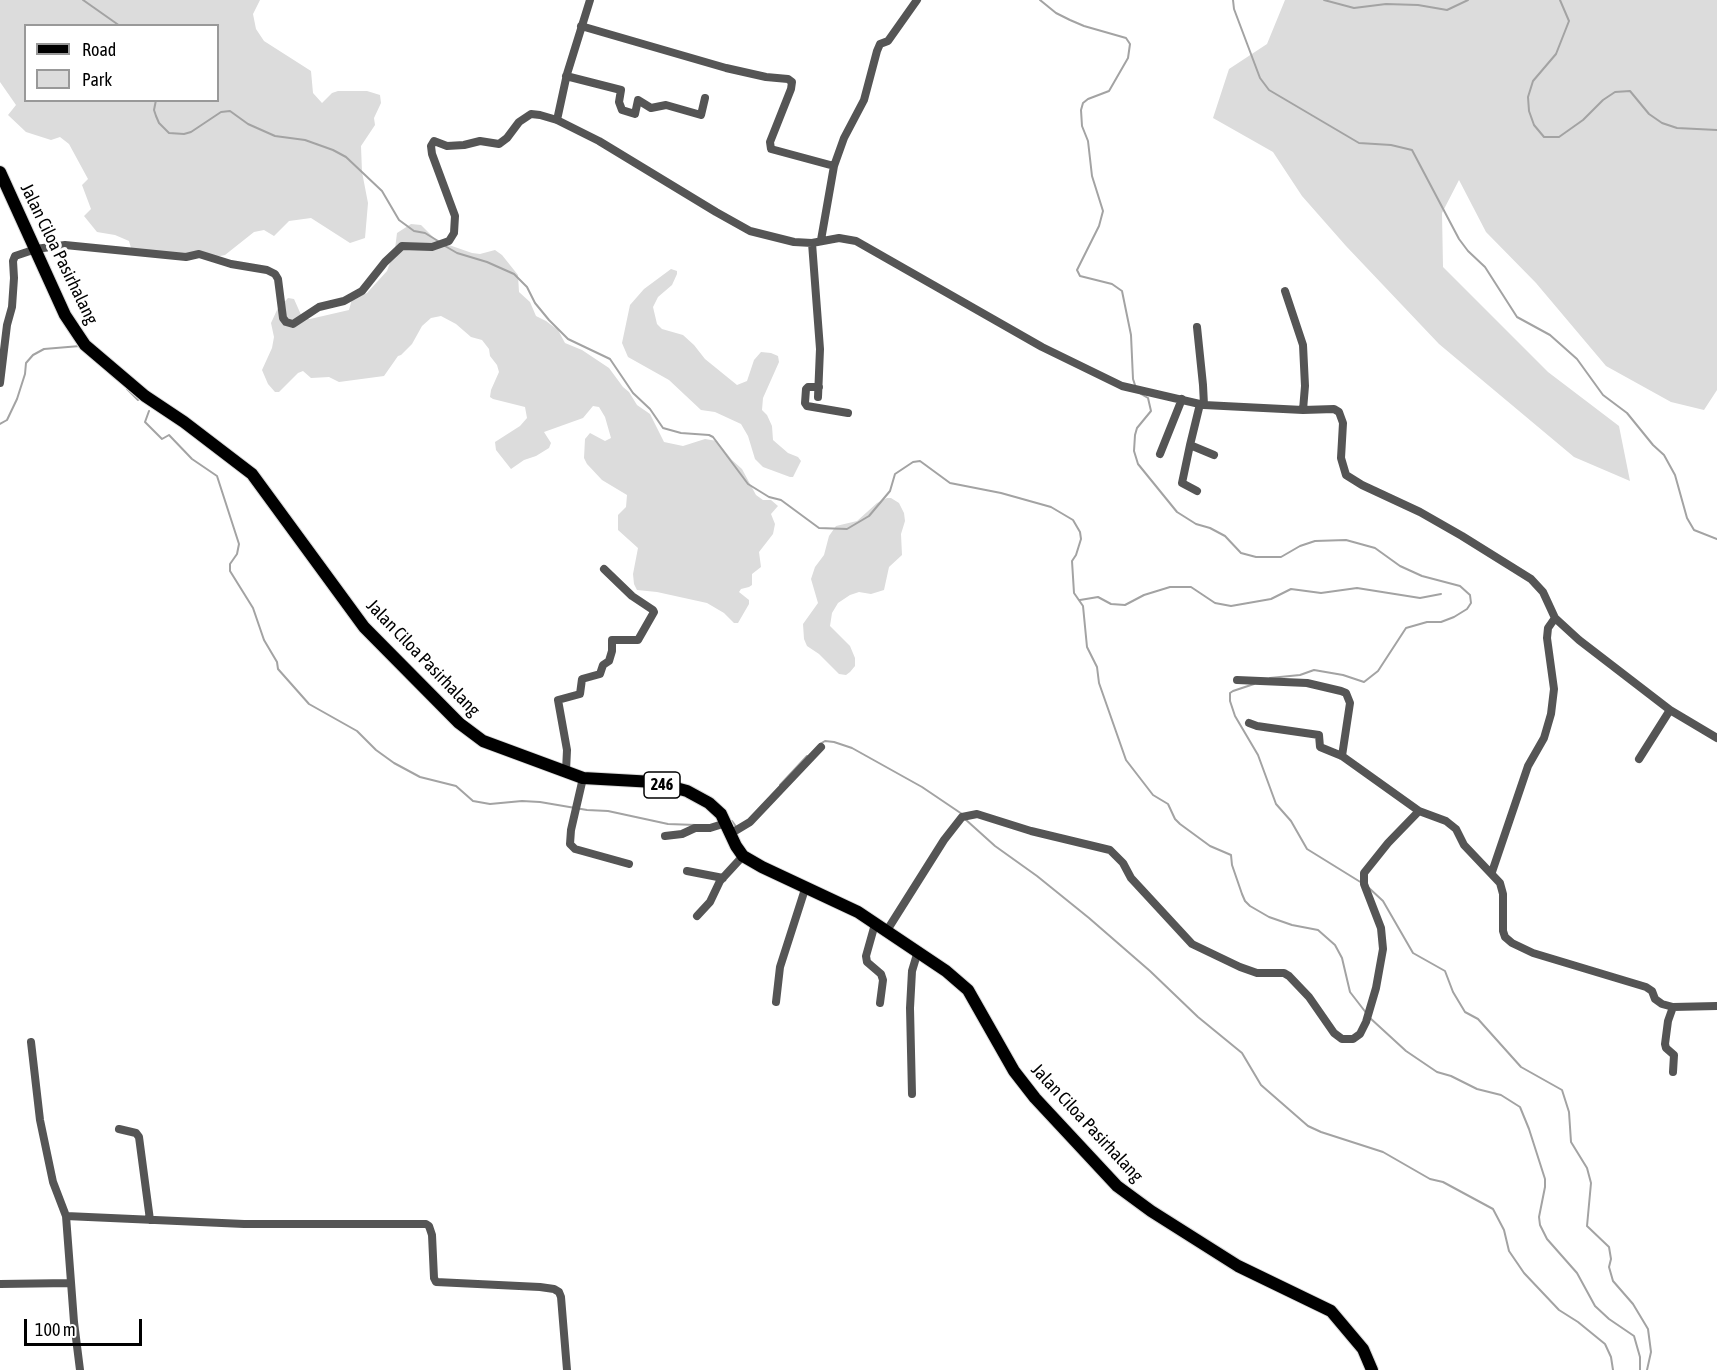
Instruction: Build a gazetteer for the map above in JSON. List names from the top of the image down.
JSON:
{
  "streets": {
    "main road": ["Jalan Ciloa Pasirhalang", "246"]
  },
  "legend": ["Road", "Park"],
  "scale_bar": "100 m"
}
